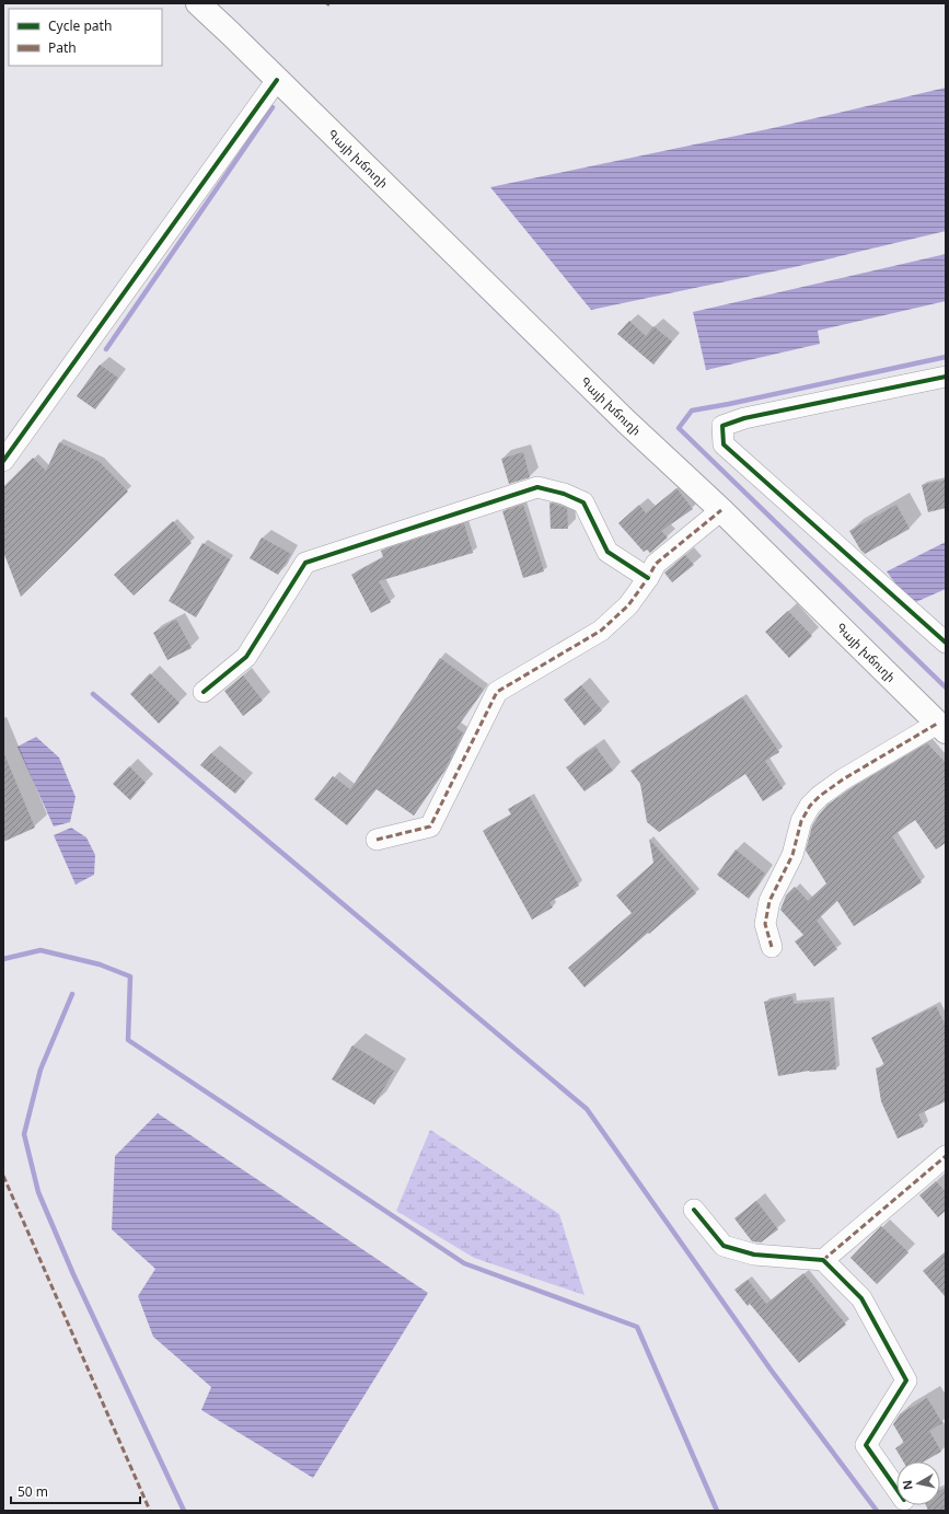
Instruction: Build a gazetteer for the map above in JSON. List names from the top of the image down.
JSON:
{
  "streets": {
    "main road": ["Գայի խճուղի"]
  },
  "legend": ["Cycle path", "Path"],
  "scale_bar": "50 m",
  "north": "left"
}
